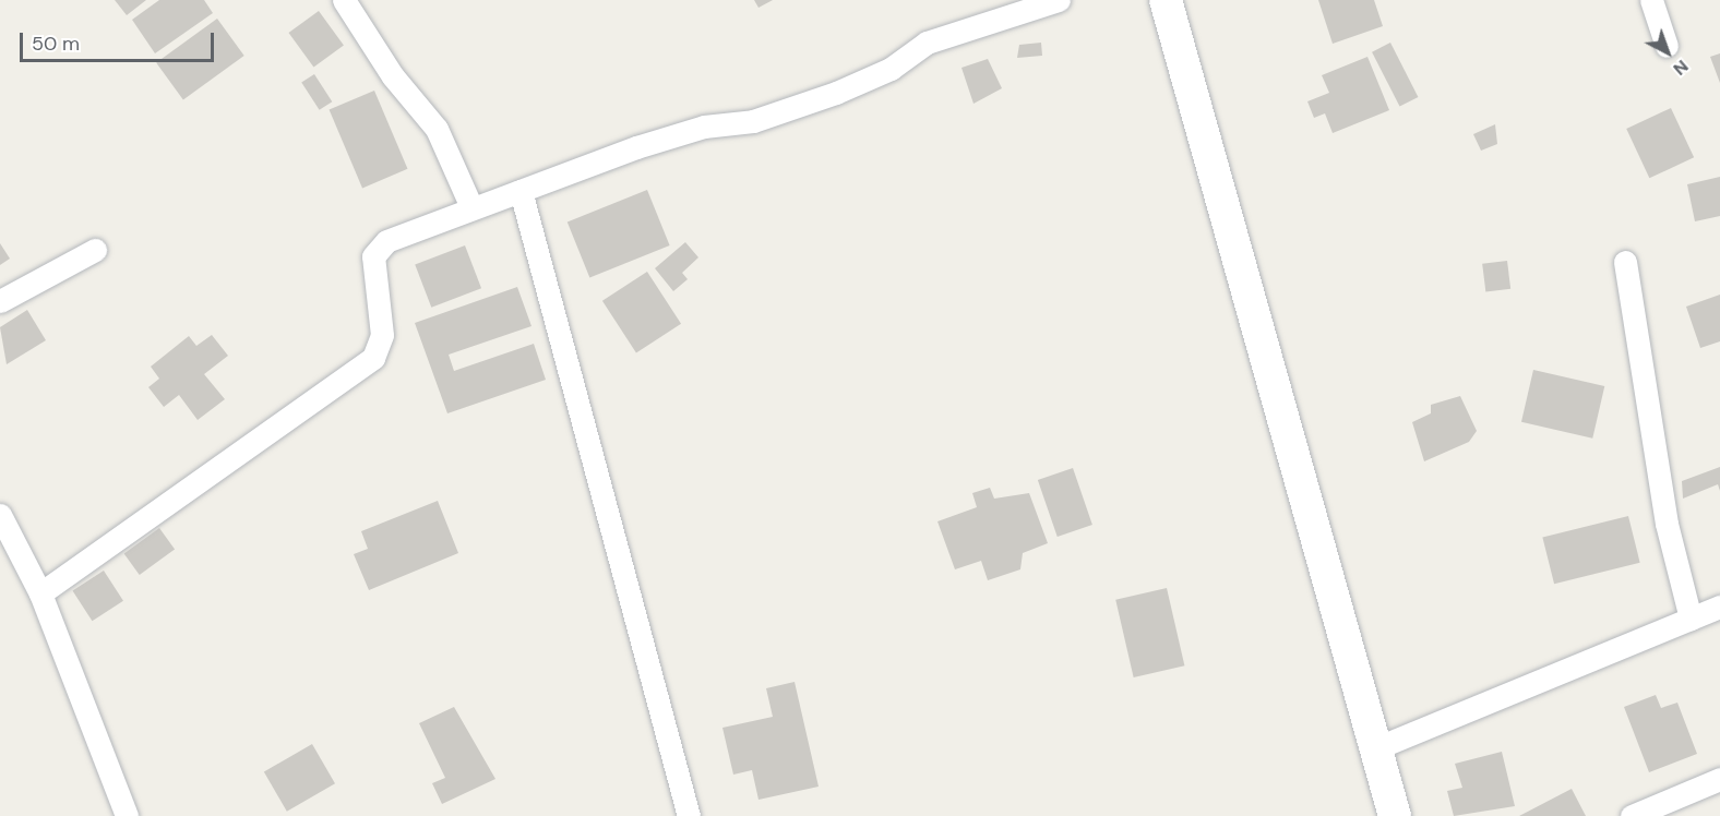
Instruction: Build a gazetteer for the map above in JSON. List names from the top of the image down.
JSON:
{
  "scale_bar": "50 m",
  "north": "bottom right"
}
